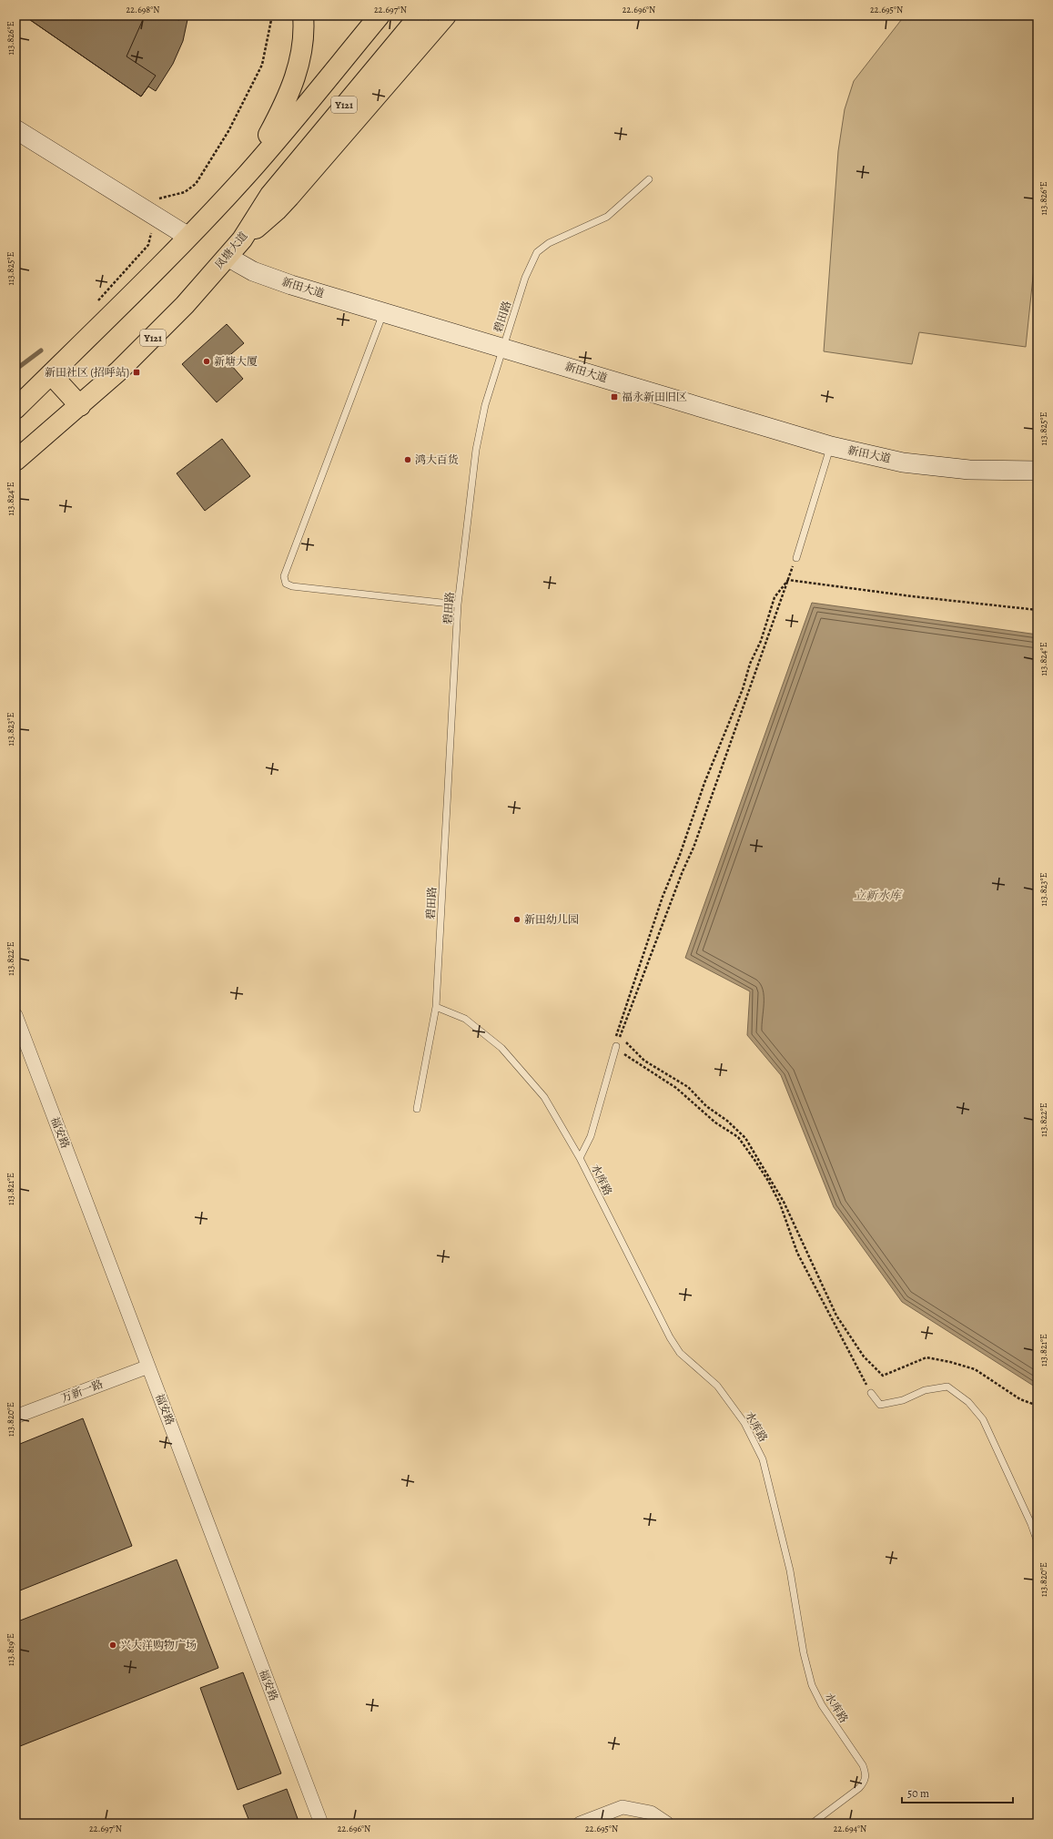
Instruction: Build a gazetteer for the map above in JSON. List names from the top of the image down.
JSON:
{
  "streets": {
    "main road": ["Y121", "凤塘大道"],
    "street": ["新田大道", "福安路", "万新一路"],
    "lane": ["碧田路", "水库路"]
  },
  "crossings": [
    ["凤塘大道", "新田大道"],
    ["新田大道", "碧田路"],
    ["福安路", "万新一路"]
  ],
  "water": ["立新水库"],
  "places": {
    "other": [
      "新塘大厦",
      "鸿大百货",
      "新田幼儿园",
      "兴大洋购物广场"
    ],
    "transit": ["新田社区 (招呼站)", "福永新田旧区"]
  },
  "scale_bar": "50 m",
  "coordinates": [
    "22.698°N",
    "22.697°N",
    "22.696°N",
    "22.695°N",
    "113.826°E",
    "113.825°E",
    "113.824°E",
    "113.823°E",
    "113.822°E",
    "113.821°E",
    "113.820°E",
    "113.819°E",
    "22.694°N"
  ]
}
